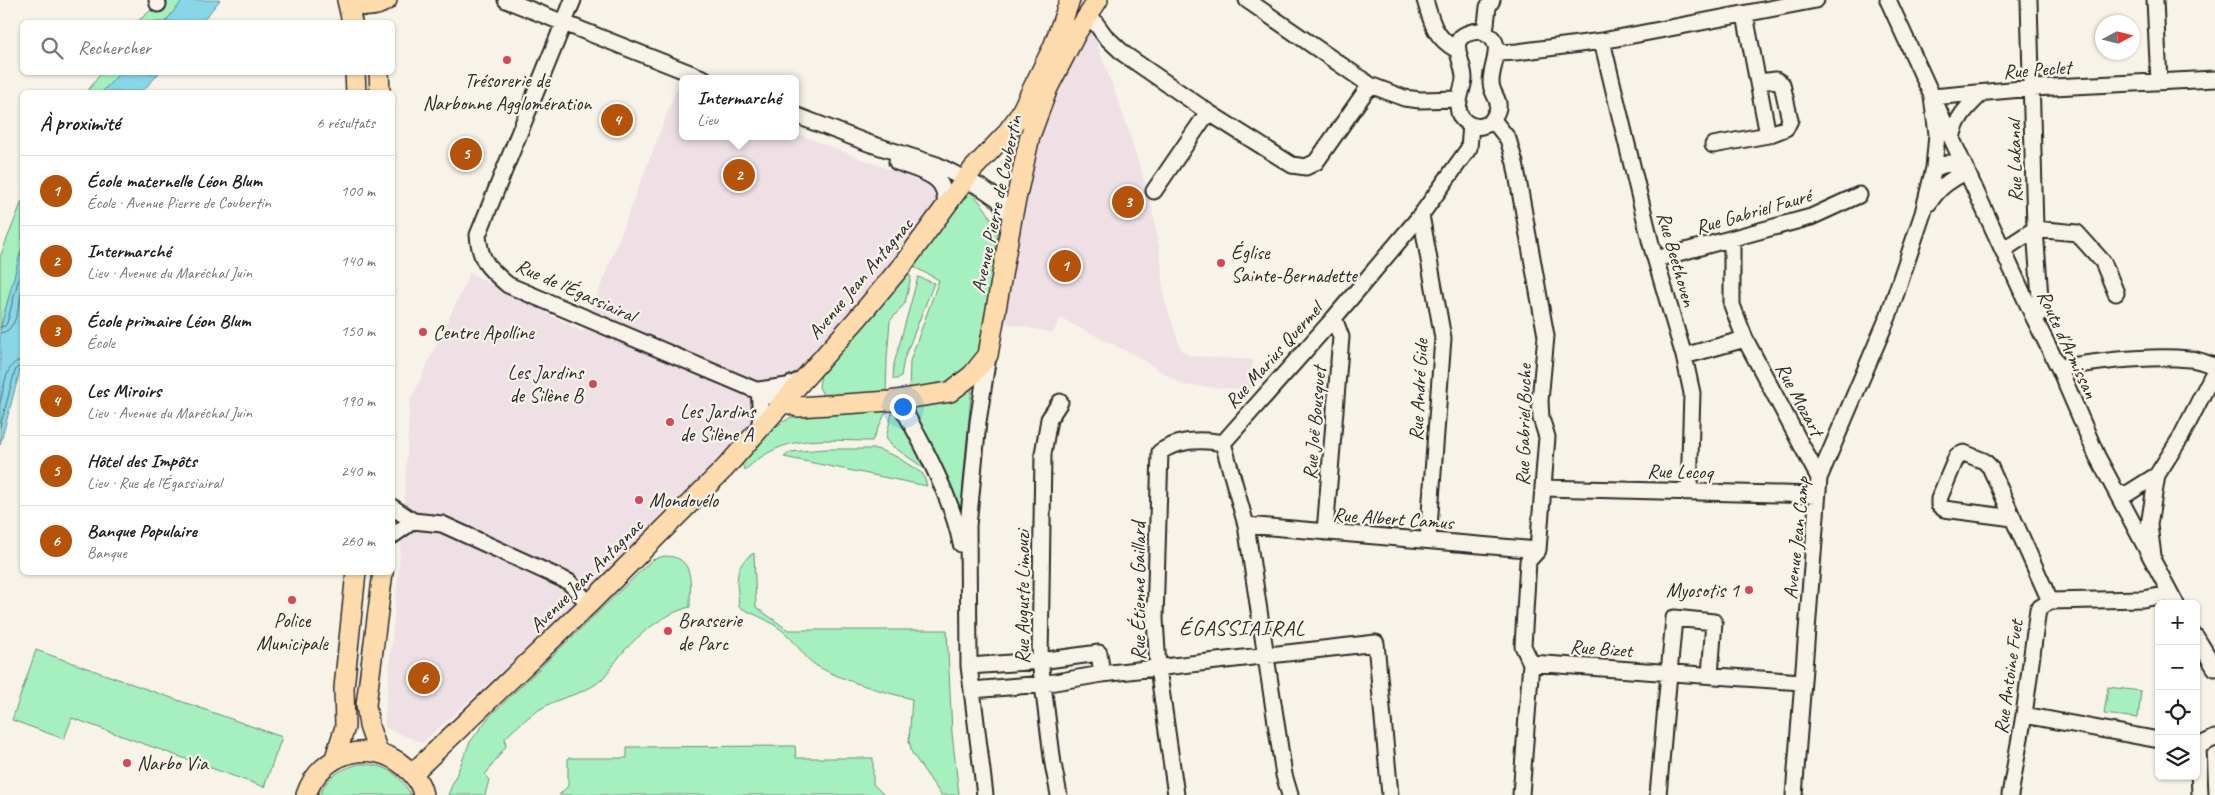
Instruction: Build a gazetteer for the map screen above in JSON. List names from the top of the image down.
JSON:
{
  "streets": {
    "main road": ["Avenue Pierre de Coubertin", "Avenue Jean Antagnac"],
    "street": [
      "Rue Peclet",
      "Rue Lakanal",
      "Rue Gabriel Fauré",
      "Rue Beethoven",
      "Rue de l'Égassiairal",
      "Route d'Armissan",
      "Rue Marius Quermel",
      "Rue André Gide",
      "Rue Mozart",
      "Rue Joë Bousquet",
      "Rue Gabriel Buche",
      "Rue Lecoq",
      "Rue Albert Camus",
      "Avenue Jean Camp",
      "Rue Étienne Gaillard",
      "Rue Auguste Limouzi",
      "Rue Bizet",
      "Rue Antoine Fuet"
    ]
  },
  "crossings": [
    ["Rue Peclet", "Rue Lakanal"],
    ["Rue Peclet", "Route d'Armissan"],
    ["Rue Peclet", "Avenue Jean Camp"],
    ["Rue Lakanal", "Route d'Armissan"],
    ["Rue Gabriel Fauré", "Rue Beethoven"],
    ["Rue Gabriel Fauré", "Rue Mozart"],
    ["Rue Beethoven", "Rue Lecoq"],
    ["Avenue Jean Antagnac", "Rue de l'Égassiairal"],
    ["Route d'Armissan", "Avenue Jean Camp"],
    ["Rue Marius Quermel", "Rue André Gide"],
    ["Rue Marius Quermel", "Rue Joë Bousquet"],
    ["Rue Marius Quermel", "Rue Étienne Gaillard"],
    ["Rue André Gide", "Rue Albert Camus"],
    ["Rue Mozart", "Avenue Jean Camp"],
    ["Rue Joë Bousquet", "Rue Albert Camus"],
    ["Rue Gabriel Buche", "Rue Lecoq"],
    ["Rue Gabriel Buche", "Rue Albert Camus"],
    ["Rue Gabriel Buche", "Rue Bizet"],
    ["Rue Lecoq", "Avenue Jean Camp"],
    ["Avenue Jean Camp", "Rue Bizet"]
  ],
  "districts": ["ÉGASSIAIRAL"],
  "places": [
    "Trésorerie de Narbonne Agglomération",
    "Église Sainte-Bernadette",
    "Centre Apolline",
    "Les Jardins de Silène B",
    "Les Jardins de Silène A",
    "Mondovélo",
    "Myosotis 1",
    "Police Municipale",
    "Brasserie de Parc",
    "Narbo Via"
  ],
  "north": "right",
  "page": {
    "search": "Rechercher",
    "popup": ["Intermarché", "Lieu"],
    "heading": ["À proximité", "6 résultats"],
    "pins": [
      "4",
      "5",
      "2",
      "3",
      "1",
      "6"
    ],
    "list": [
      {
        "mark": "1",
        "name": "École maternelle Léon Blum",
        "note": "École · Avenue Pierre de Coubertin",
        "value": "100 m"
      },
      {
        "mark": "2",
        "name": "Intermarché",
        "note": "Lieu · Avenue du Maréchal Juin",
        "value": "140 m"
      },
      {
        "mark": "3",
        "name": "École primaire Léon Blum",
        "note": "École",
        "value": "150 m"
      },
      {
        "mark": "4",
        "name": "Les Miroirs",
        "note": "Lieu · Avenue du Maréchal Juin",
        "value": "190 m"
      },
      {
        "mark": "5",
        "name": "Hôtel des Impôts",
        "note": "Lieu · Rue de l'Égassiairal",
        "value": "240 m"
      },
      {
        "mark": "6",
        "name": "Banque Populaire",
        "note": "Banque",
        "value": "260 m"
      }
    ],
    "map_buttons": ["+", "−"]
  }
}
